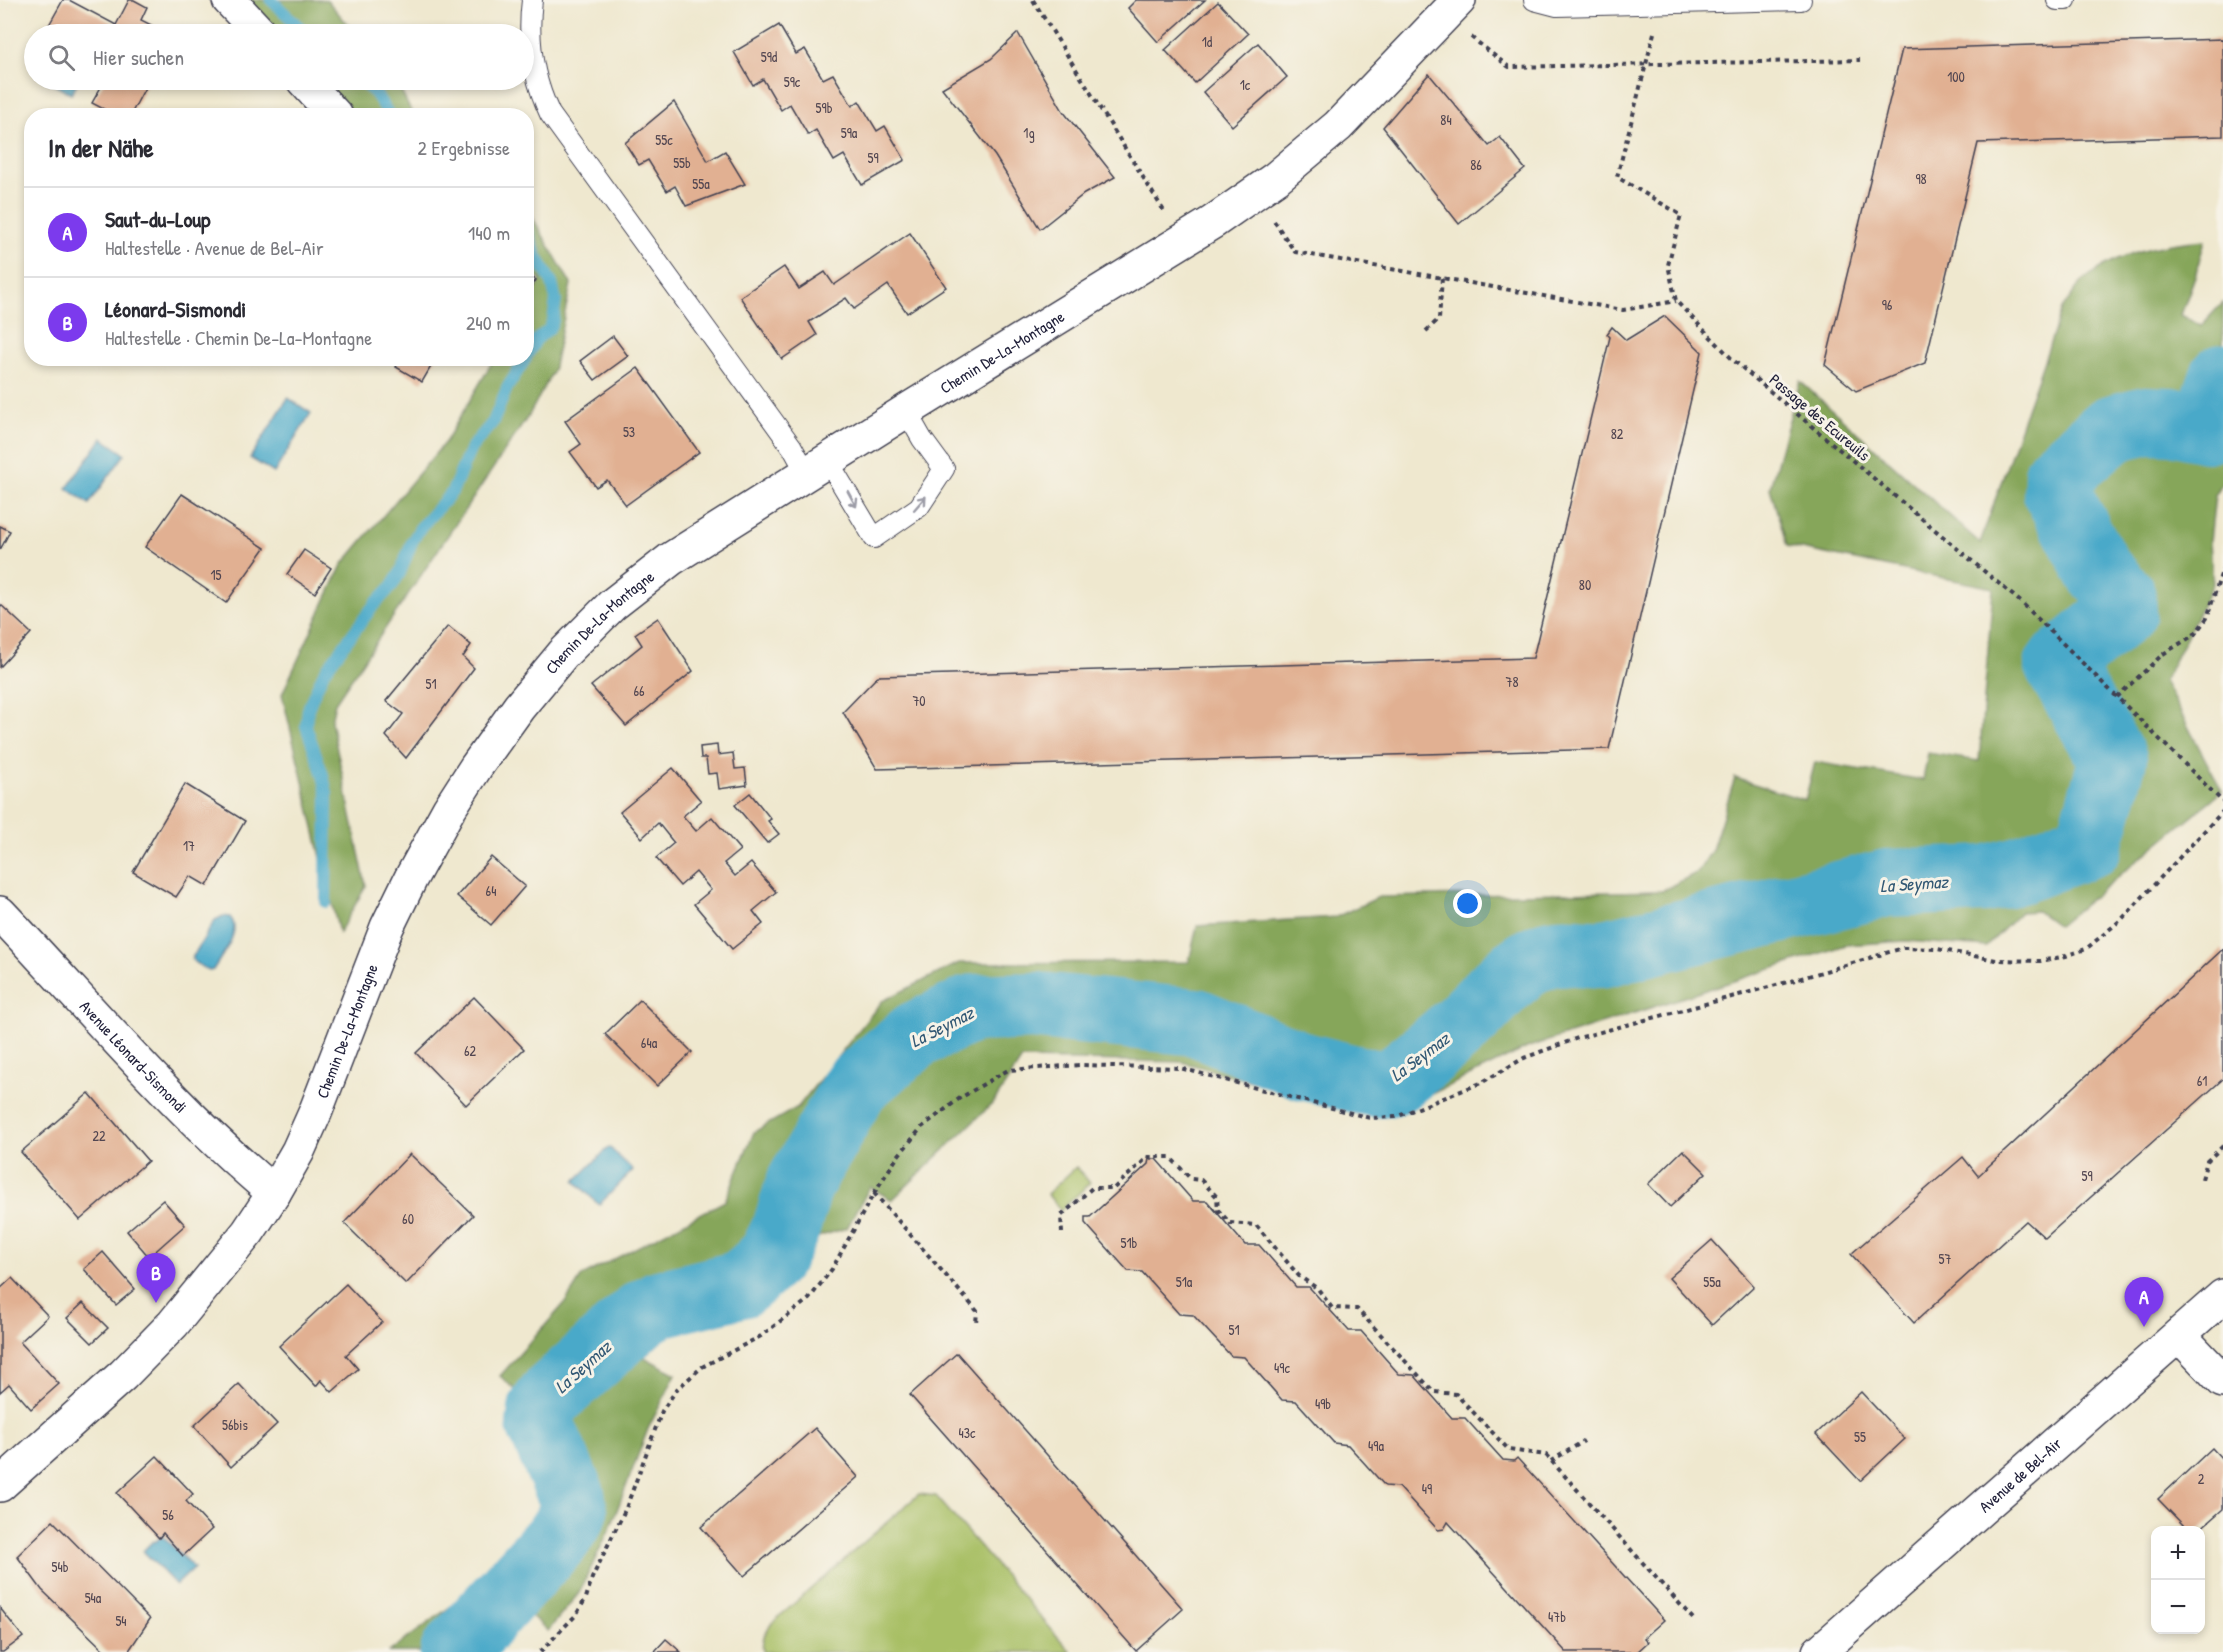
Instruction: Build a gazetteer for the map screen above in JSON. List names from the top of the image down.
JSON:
{
  "streets": {
    "street": ["Chemin De-La-Montagne", "Avenue Léonard-Sismondi", "Avenue de Bel-Air"],
    "path": ["Passage des Ecureuils"]
  },
  "crossings": [
    ["Chemin De-La-Montagne", "Avenue Léonard-Sismondi"]
  ],
  "water": ["La Seymaz"],
  "house_numbers": [
    "1d",
    "59d",
    "100",
    "59c",
    "1c",
    "59b",
    "84",
    "59a",
    "1g",
    "55c",
    "59",
    "55b",
    "86",
    "98",
    "55a",
    "96",
    "53",
    "82",
    "15",
    "80",
    "78",
    "51",
    "66",
    "70",
    "17",
    "64",
    "64a",
    "62",
    "61",
    "22",
    "59",
    "60",
    "51b",
    "57",
    "51a",
    "55a",
    "51",
    "49c",
    "49b",
    "56bis",
    "43c",
    "55",
    "49a",
    "2",
    "49",
    "56",
    "54b",
    "54a",
    "47b",
    "54"
  ],
  "page": {
    "search": "Hier suchen",
    "heading": ["In der Nähe", "2 Ergebnisse"],
    "list": [
      {
        "mark": "A",
        "name": "Saut-du-Loup",
        "note": "Haltestelle · Avenue de Bel-Air",
        "value": "140 m"
      },
      {
        "mark": "B",
        "name": "Léonard-Sismondi",
        "note": "Haltestelle · Chemin De-La-Montagne",
        "value": "240 m"
      }
    ],
    "pins": ["B", "A"],
    "map_buttons": ["+", "−"]
  }
}
